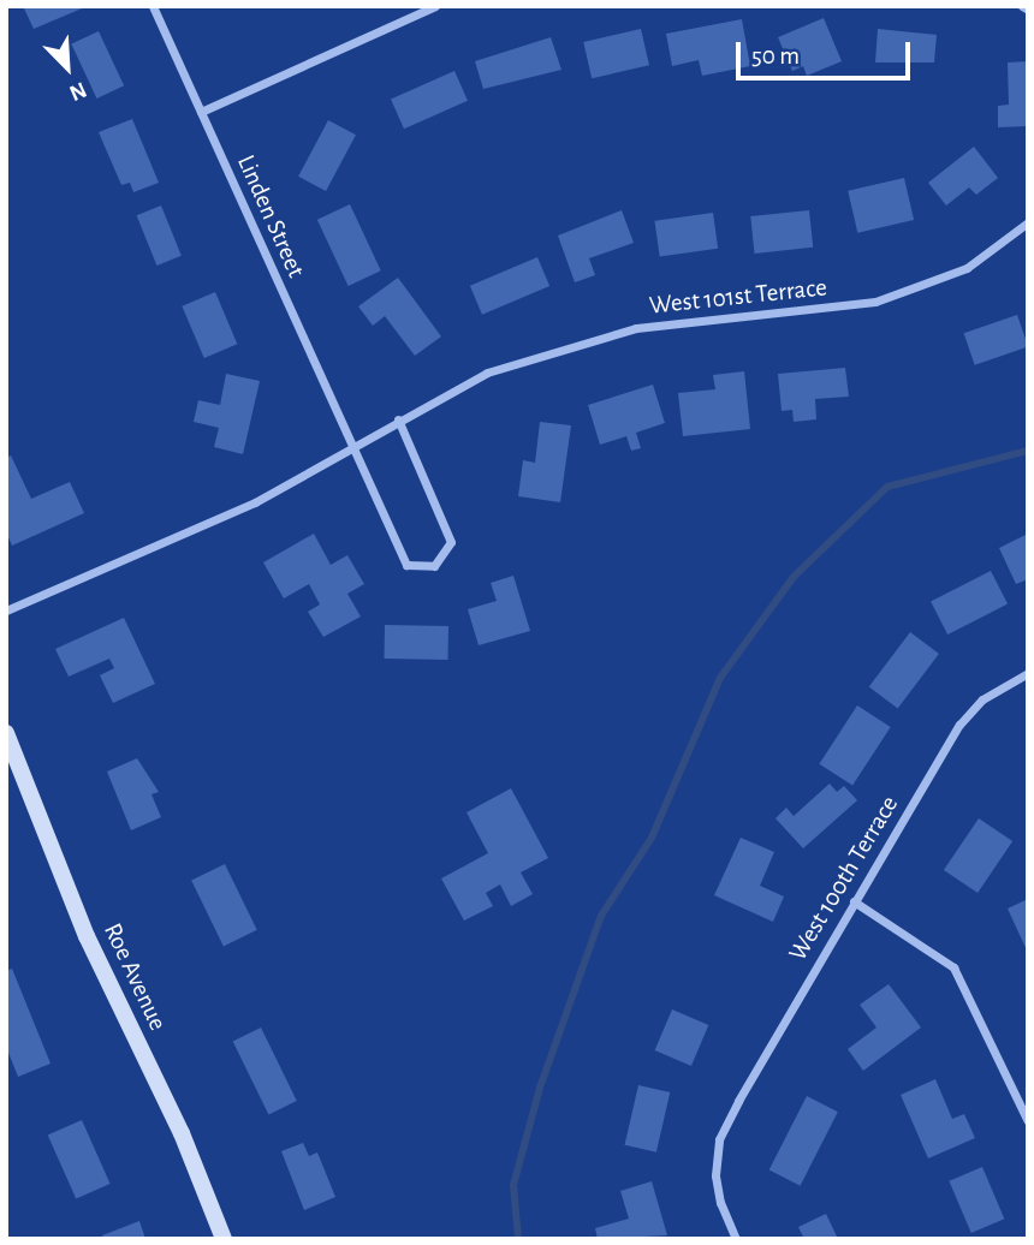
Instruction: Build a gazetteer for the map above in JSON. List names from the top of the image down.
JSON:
{
  "streets": {
    "main road": ["Roe Avenue"],
    "street": ["Linden Street", "West 101st Terrace", "West 100th Terrace"]
  },
  "crossings": [
    ["Linden Street", "West 101st Terrace"]
  ],
  "scale_bar": "50 m",
  "north": "bottom right"
}
